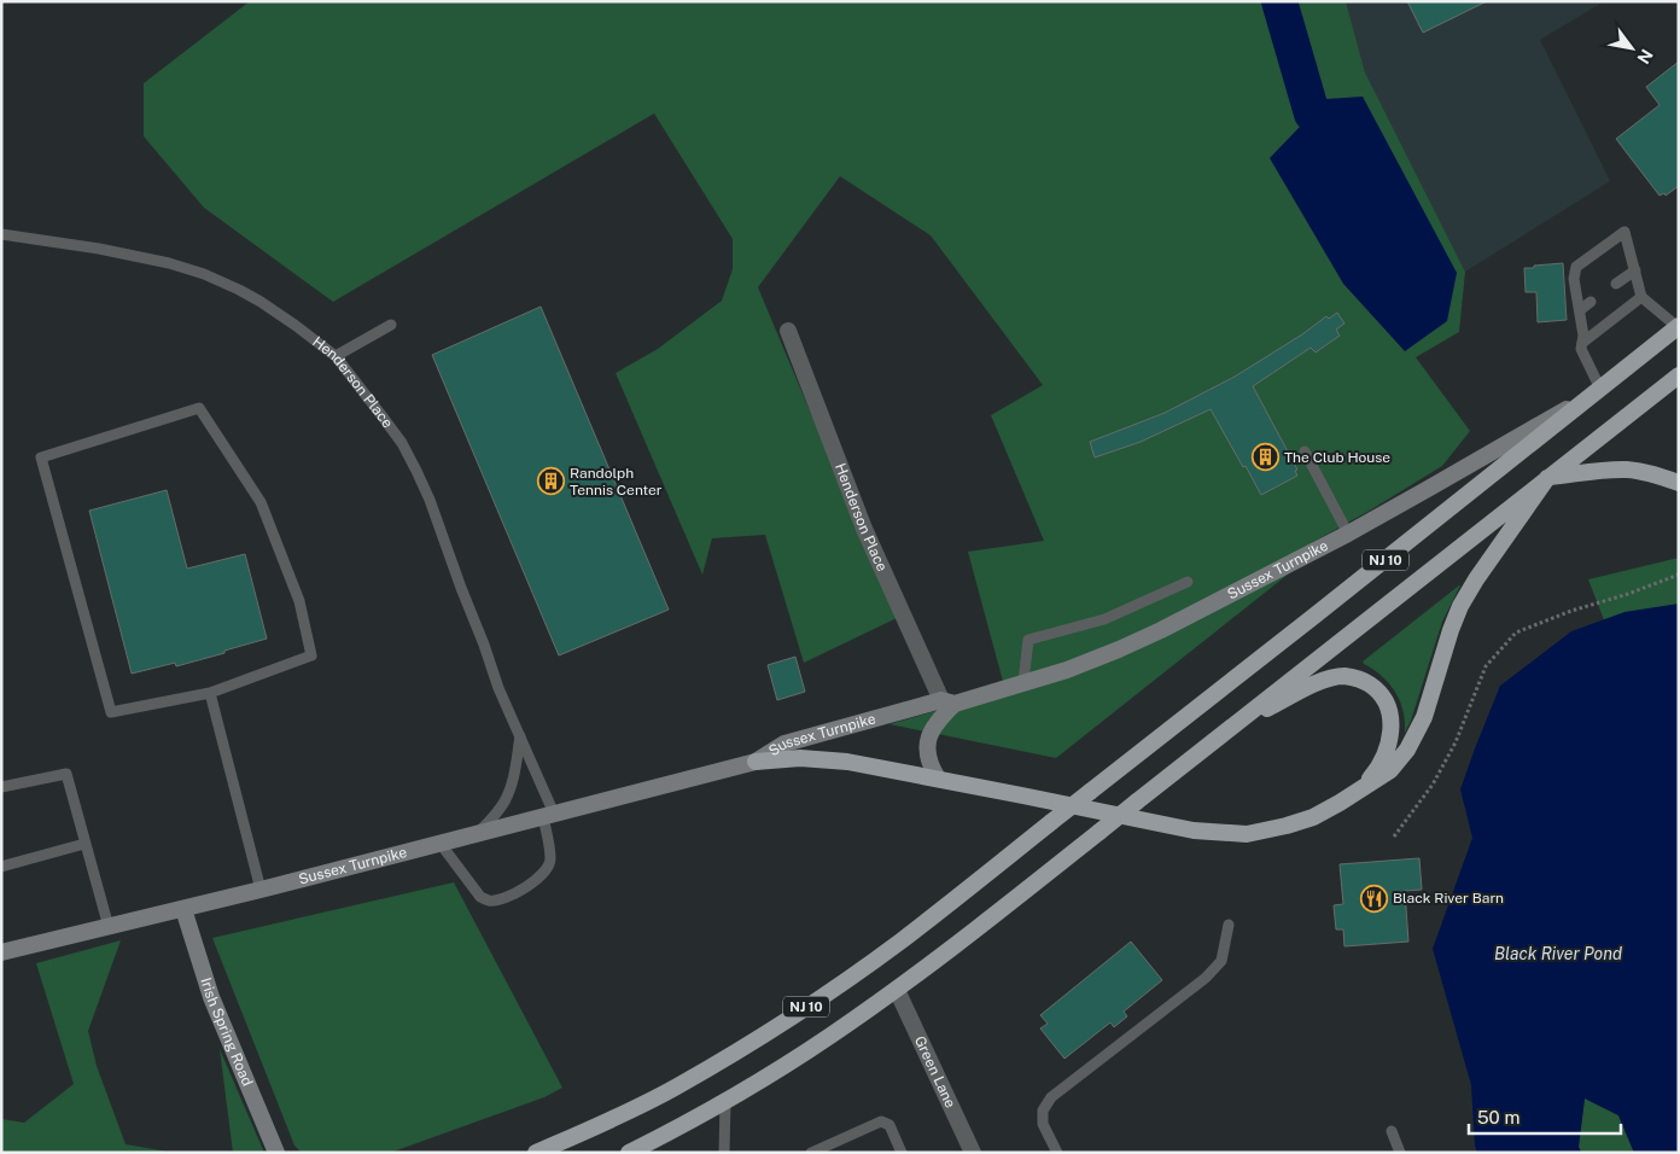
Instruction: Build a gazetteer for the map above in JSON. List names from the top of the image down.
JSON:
{
  "streets": {
    "highway": ["NJ 10"],
    "main road": ["Sussex Turnpike", "Irish Spring Road"],
    "street": ["Henderson Place", "Green Lane"]
  },
  "crossings": [
    ["Henderson Place", "Sussex Turnpike"],
    ["NJ 10", "Sussex Turnpike"],
    ["NJ 10", "Green Lane"],
    ["Sussex Turnpike", "Irish Spring Road"]
  ],
  "water": ["Black River Pond"],
  "places": {
    "building": ["The Club House", "Randolph Tennis Center"],
    "restaurant": ["Black River Barn"]
  },
  "scale_bar": "50 m",
  "north": "bottom right"
}
